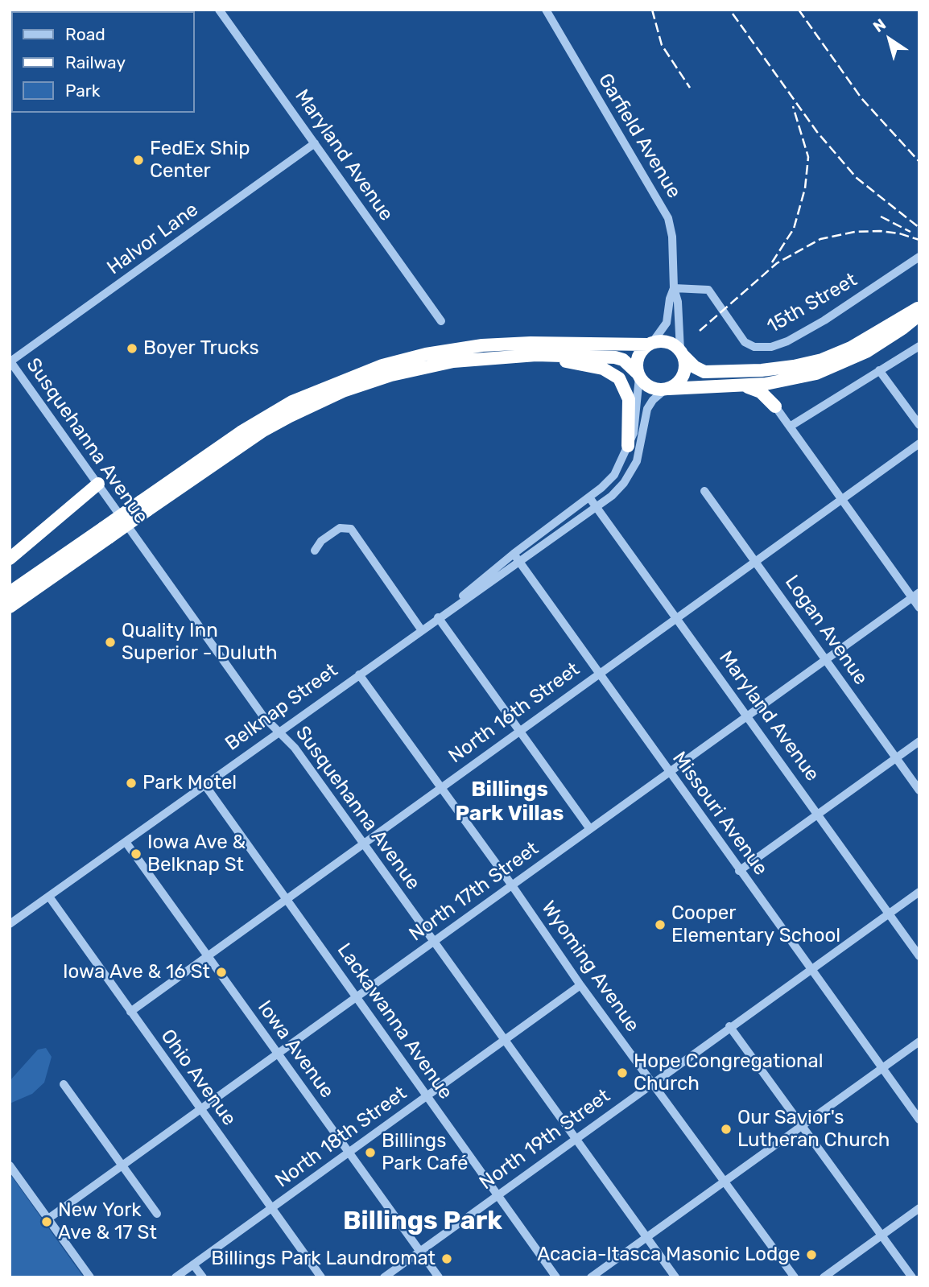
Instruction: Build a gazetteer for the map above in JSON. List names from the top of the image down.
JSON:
{
  "streets": {
    "street": [
      "Garfield Avenue",
      "Maryland Avenue",
      "Halvor Lane",
      "15th Street",
      "Susquehanna Avenue",
      "Logan Avenue",
      "Belknap Street",
      "North 16th Street",
      "Missouri Avenue",
      "North 17th Street",
      "Wyoming Avenue",
      "Lackawanna Avenue",
      "Iowa Avenue",
      "Ohio Avenue",
      "North 18th Street",
      "North 19th Street"
    ]
  },
  "crossings": [
    ["Garfield Avenue", "15th Street"],
    ["Garfield Avenue", "Belknap Street"],
    ["Maryland Avenue", "Halvor Lane"],
    ["Maryland Avenue", "Belknap Street"],
    ["Maryland Avenue", "North 16th Street"],
    ["Maryland Avenue", "North 17th Street"],
    ["Maryland Avenue", "North 19th Street"],
    ["Halvor Lane", "Susquehanna Avenue"],
    ["Susquehanna Avenue", "Belknap Street"],
    ["Susquehanna Avenue", "North 16th Street"],
    ["Susquehanna Avenue", "North 17th Street"],
    ["Susquehanna Avenue", "North 18th Street"],
    ["Susquehanna Avenue", "North 19th Street"],
    ["Logan Avenue", "North 16th Street"],
    ["Logan Avenue", "North 17th Street"],
    ["Belknap Street", "Missouri Avenue"],
    ["Belknap Street", "Wyoming Avenue"],
    ["Belknap Street", "Lackawanna Avenue"],
    ["Belknap Street", "Iowa Avenue"],
    ["Belknap Street", "Ohio Avenue"],
    ["North 16th Street", "Missouri Avenue"],
    ["North 16th Street", "Wyoming Avenue"],
    ["North 16th Street", "Lackawanna Avenue"],
    ["North 16th Street", "Iowa Avenue"],
    ["North 16th Street", "Ohio Avenue"],
    ["Missouri Avenue", "North 17th Street"],
    ["Missouri Avenue", "North 19th Street"],
    ["North 17th Street", "Wyoming Avenue"],
    ["North 17th Street", "Lackawanna Avenue"],
    ["North 17th Street", "Iowa Avenue"],
    ["North 17th Street", "Ohio Avenue"],
    ["Wyoming Avenue", "North 18th Street"],
    ["Wyoming Avenue", "North 19th Street"],
    ["Lackawanna Avenue", "North 18th Street"],
    ["Lackawanna Avenue", "North 19th Street"],
    ["Iowa Avenue", "North 18th Street"],
    ["Iowa Avenue", "North 19th Street"],
    ["Ohio Avenue", "North 18th Street"]
  ],
  "districts": ["Billings Park Villas", "Billings Park"],
  "places": [
    "FedEx Ship Center",
    "Boyer Trucks",
    "Quality Inn Superior - Duluth",
    "Park Motel",
    "Iowa Ave & Belknap St",
    "Cooper Elementary School",
    "Iowa Ave & 16 St",
    "Hope Congregational Church",
    "Our Savior's Lutheran Church",
    "Billings Park Café",
    "New York Ave & 17 St",
    "Acacia-Itasca Masonic Lodge",
    "Billings Park Laundromat"
  ],
  "legend": ["Road", "Railway", "Park"],
  "north": "top left"
}
